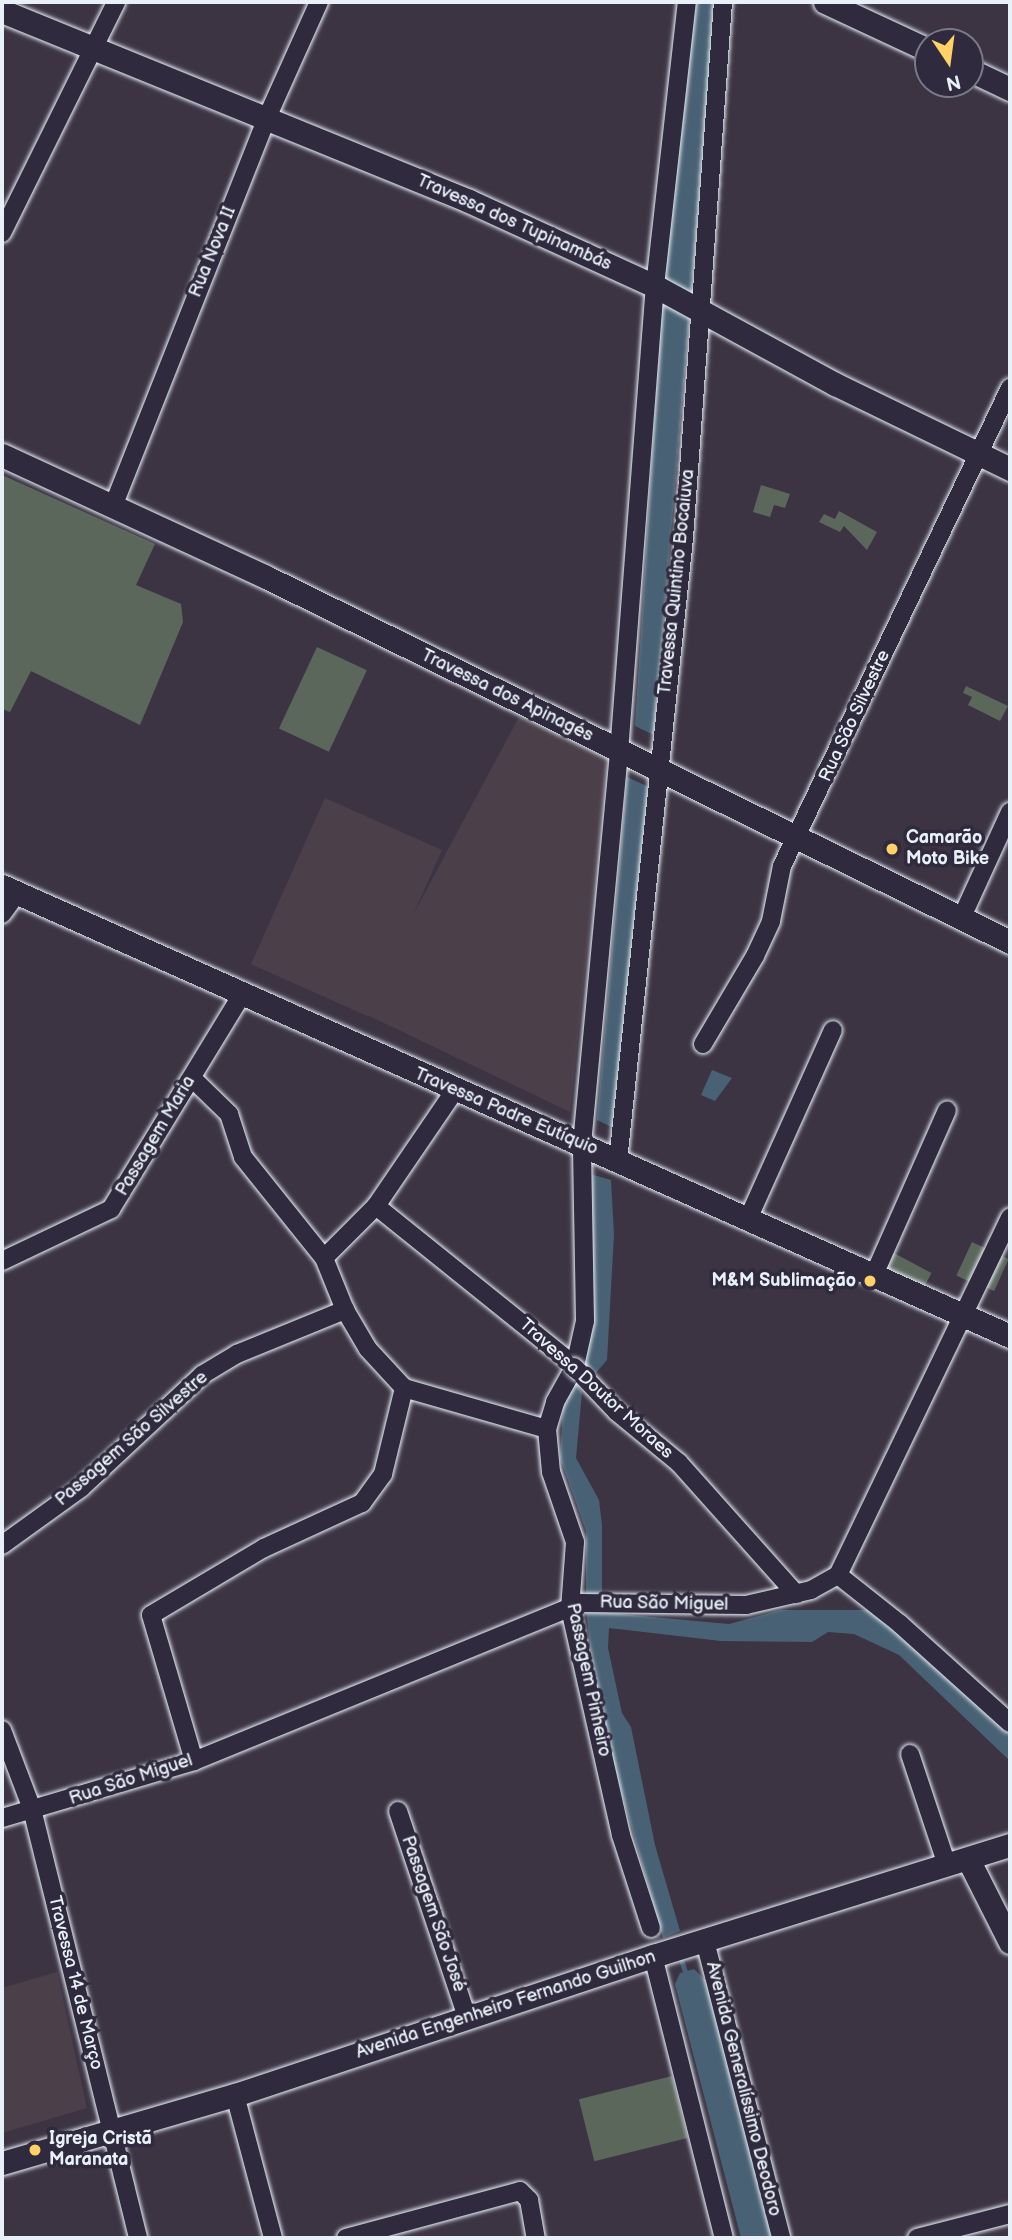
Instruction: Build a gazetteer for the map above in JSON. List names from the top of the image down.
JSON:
{
  "streets": {
    "street": [
      "Travessa dos Tupinambás",
      "Rua Nova II",
      "Travessa Quintino Bocaiuva",
      "Travessa dos Apinagés",
      "Rua São Silvestre",
      "Travessa Padre Eutíquio",
      "Passagem Maria",
      "Travessa Doutor Moraes",
      "Passagem São Silvestre",
      "Rua São Miguel",
      "Passagem Pinheiro",
      "Passagem São José",
      "Travessa 14 de Março",
      "Avenida Engenheiro Fernando Guilhon",
      "Avenida Generalíssimo Deodoro"
    ]
  },
  "crossings": [
    ["Travessa dos Tupinambás", "Rua Nova II"],
    ["Travessa dos Tupinambás", "Travessa Quintino Bocaiuva"],
    ["Travessa dos Tupinambás", "Rua São Silvestre"],
    ["Rua Nova II", "Travessa dos Apinagés"],
    ["Travessa Quintino Bocaiuva", "Travessa dos Apinagés"],
    ["Travessa Quintino Bocaiuva", "Travessa Padre Eutíquio"],
    ["Travessa dos Apinagés", "Rua São Silvestre"],
    ["Travessa Padre Eutíquio", "Passagem Maria"],
    ["Travessa Padre Eutíquio", "Passagem Pinheiro"],
    ["Travessa Doutor Moraes", "Rua São Miguel"],
    ["Travessa Doutor Moraes", "Passagem Pinheiro"],
    ["Rua São Miguel", "Passagem Pinheiro"],
    ["Rua São Miguel", "Travessa 14 de Março"],
    ["Passagem São José", "Avenida Engenheiro Fernando Guilhon"],
    ["Travessa 14 de Março", "Avenida Engenheiro Fernando Guilhon"],
    ["Avenida Engenheiro Fernando Guilhon", "Avenida Generalíssimo Deodoro"]
  ],
  "places": ["Camarão Moto Bike", "M&M Sublimação", "Igreja Cristã Maranata"],
  "north": "bottom"
}
